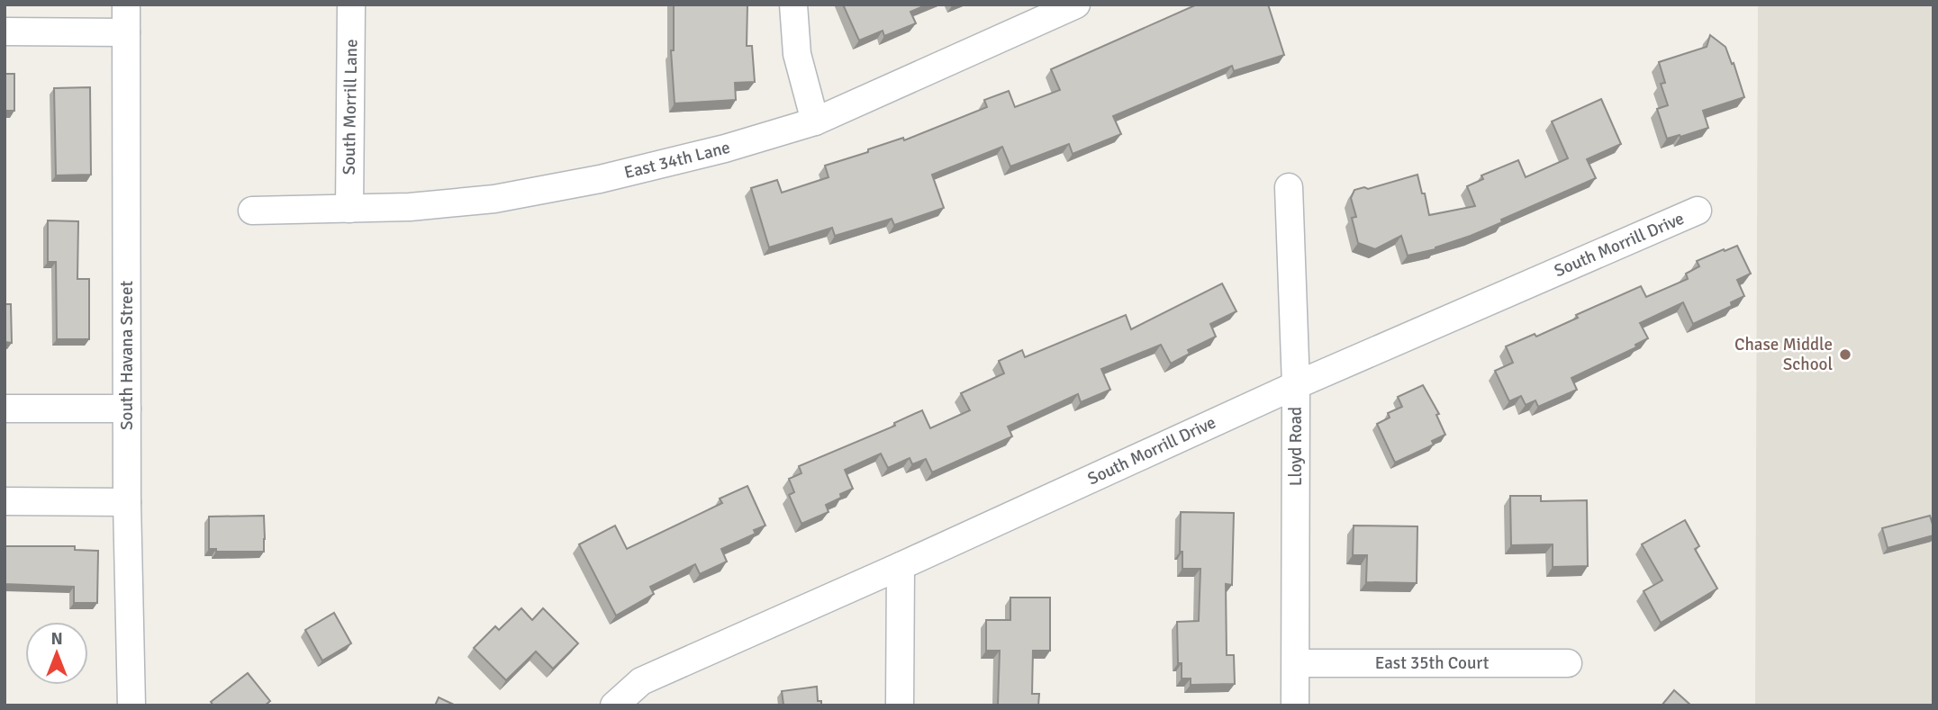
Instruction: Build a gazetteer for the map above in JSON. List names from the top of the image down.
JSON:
{
  "streets": {
    "street": [
      "South Morrill Lane",
      "East 34th Lane",
      "South Morrill Drive",
      "South Havana Street",
      "Lloyd Road",
      "East 35th Court"
    ]
  },
  "crossings": [
    ["South Morrill Lane", "East 34th Lane"],
    ["South Morrill Drive", "Lloyd Road"],
    ["Lloyd Road", "East 35th Court"]
  ],
  "places": ["Chase Middle School"],
  "north": "top"
}
